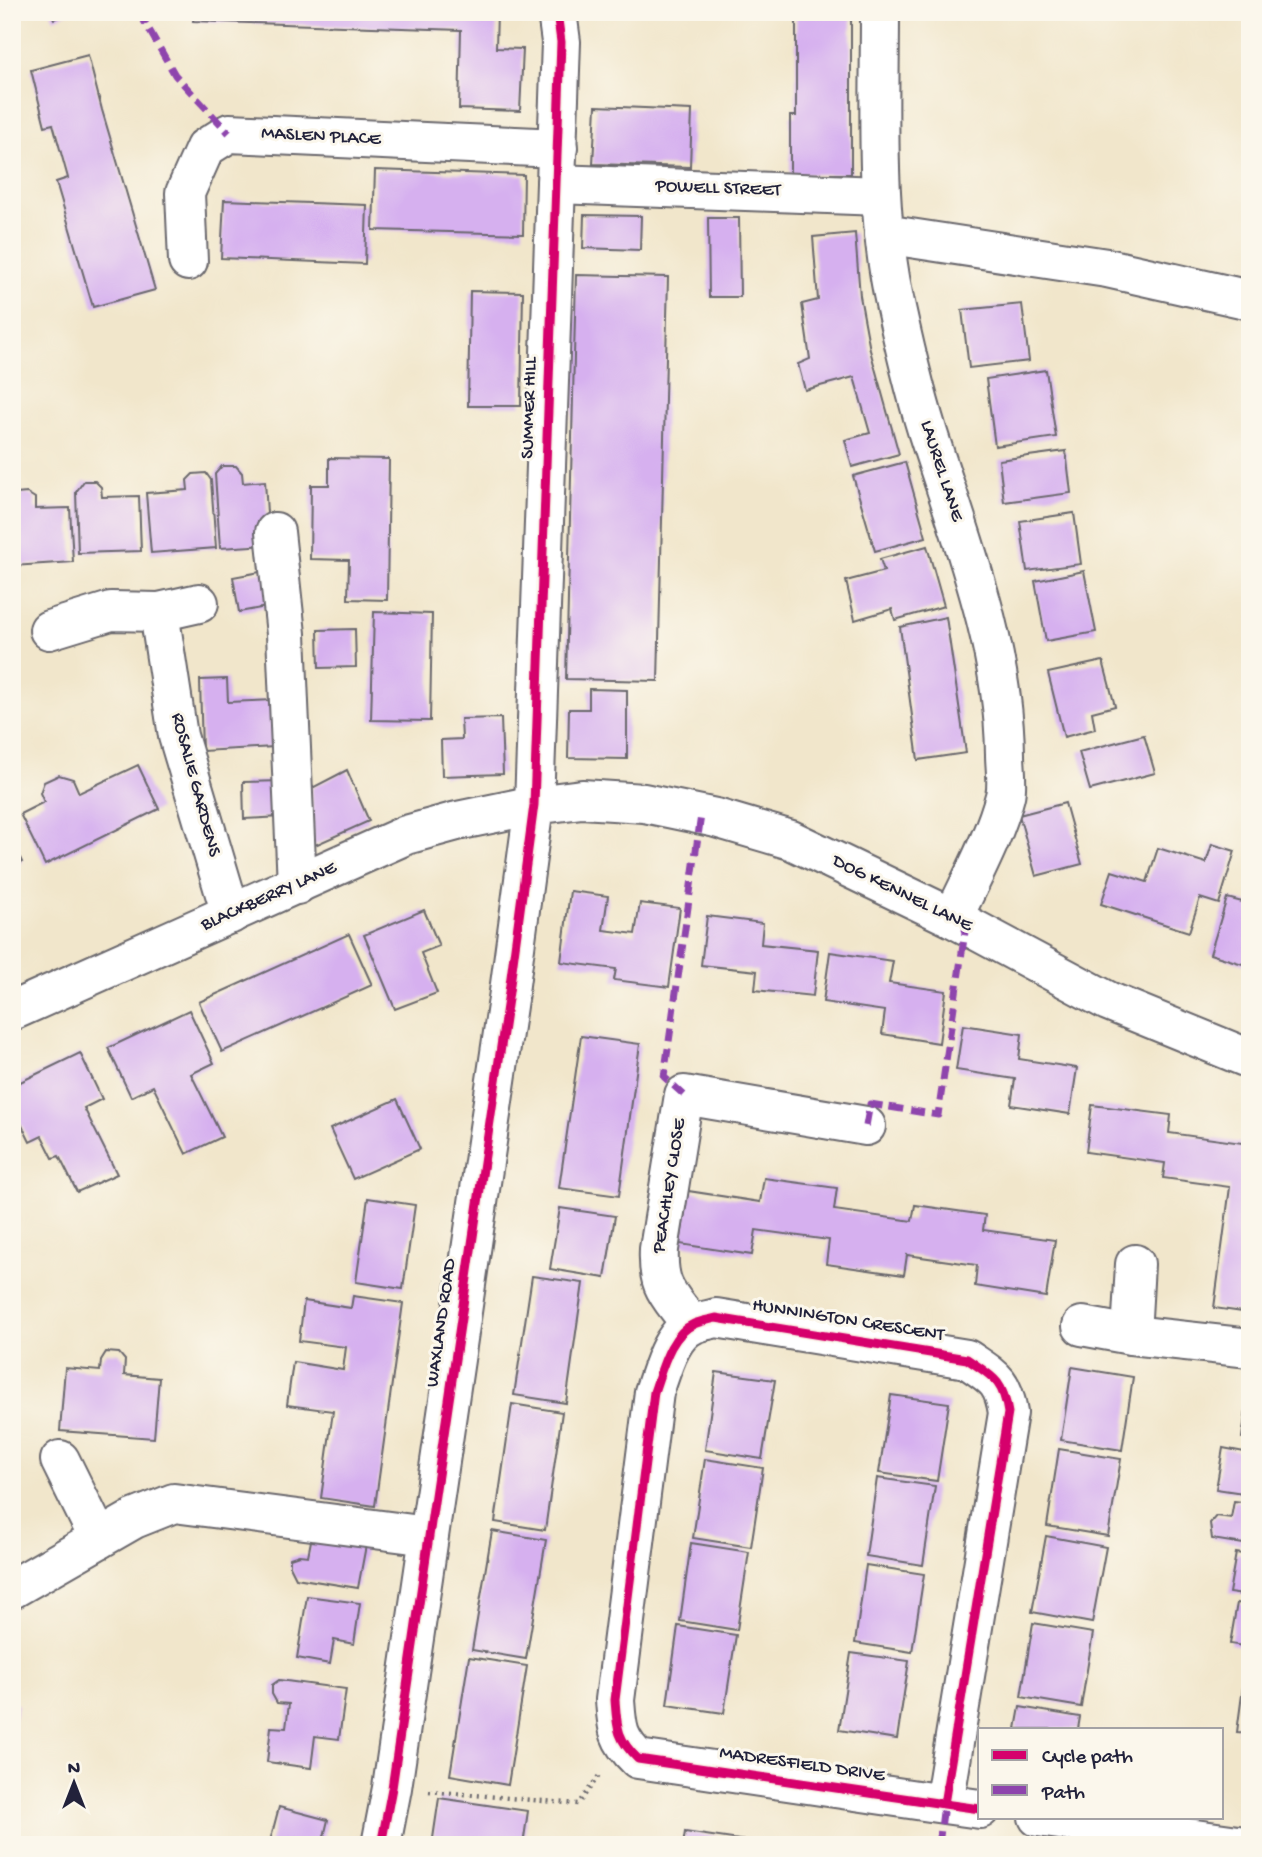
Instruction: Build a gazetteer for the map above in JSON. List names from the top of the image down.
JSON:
{
  "streets": {
    "street": [
      "MASLEN PLACE",
      "POWELL STREET",
      "SUMMER HILL",
      "LAUREL LANE",
      "ROSALIE GARDENS",
      "DOG KENNEL LANE",
      "BLACKBERRY LANE",
      "PEACHLEY CLOSE",
      "HUNNINGTON CRESCENT",
      "WAXLAND ROAD",
      "MADRESFIELD DRIVE"
    ]
  },
  "crossings": [
    ["MASLEN PLACE", "POWELL STREET"],
    ["MASLEN PLACE", "SUMMER HILL"],
    ["POWELL STREET", "SUMMER HILL"],
    ["POWELL STREET", "LAUREL LANE"],
    ["SUMMER HILL", "DOG KENNEL LANE"],
    ["SUMMER HILL", "BLACKBERRY LANE"],
    ["SUMMER HILL", "WAXLAND ROAD"],
    ["LAUREL LANE", "DOG KENNEL LANE"],
    ["ROSALIE GARDENS", "BLACKBERRY LANE"],
    ["DOG KENNEL LANE", "BLACKBERRY LANE"],
    ["DOG KENNEL LANE", "WAXLAND ROAD"],
    ["BLACKBERRY LANE", "WAXLAND ROAD"],
    ["PEACHLEY CLOSE", "HUNNINGTON CRESCENT"],
    ["HUNNINGTON CRESCENT", "MADRESFIELD DRIVE"]
  ],
  "legend": ["Cycle path", "Path"],
  "north": "top"
}
